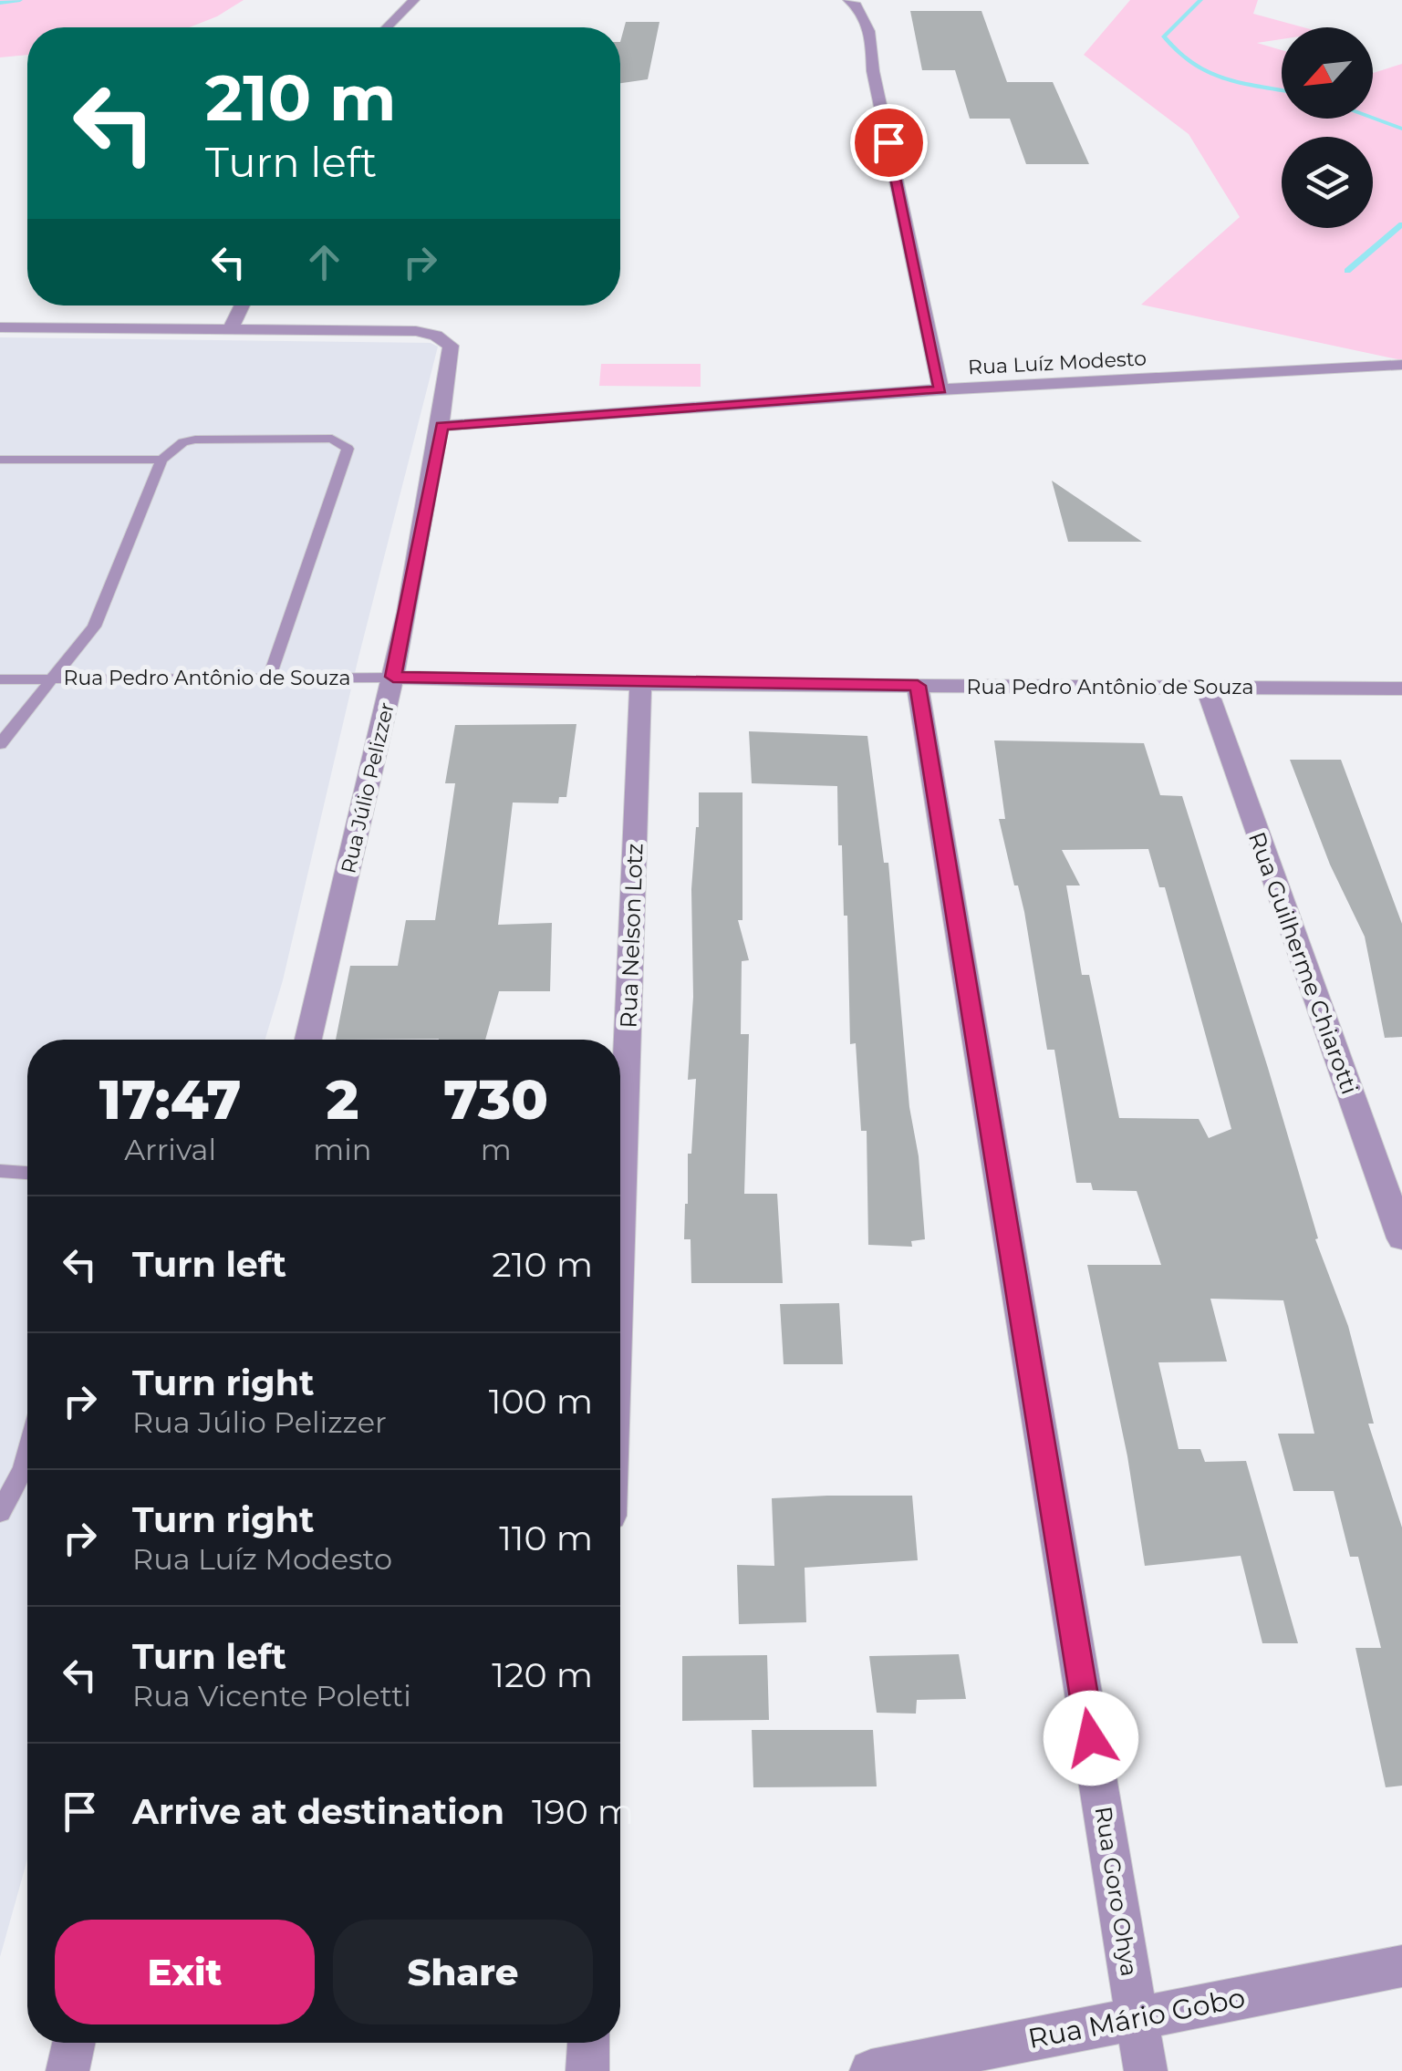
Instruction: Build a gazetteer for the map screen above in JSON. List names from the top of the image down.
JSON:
{
  "streets": {
    "street": [
      "Rua Luíz Modesto",
      "Rua Pedro Antônio de Souza",
      "Rua Júlio Pelizzer",
      "Rua Nelson Lotz",
      "Rua Guilherme Chiarotti",
      "Rua Goro Ohya",
      "Rua Mário Gobo"
    ]
  },
  "crossings": [
    ["Rua Luíz Modesto", "Rua Júlio Pelizzer"],
    ["Rua Pedro Antônio de Souza", "Rua Júlio Pelizzer"],
    ["Rua Pedro Antônio de Souza", "Rua Nelson Lotz"],
    ["Rua Pedro Antônio de Souza", "Rua Guilherme Chiarotti"],
    ["Rua Pedro Antônio de Souza", "Rua Goro Ohya"],
    ["Rua Goro Ohya", "Rua Mário Gobo"]
  ],
  "north": "bottom left",
  "page": {
    "turn": ["210 m", "Turn left"],
    "eta": [
      "17:47",
      "Arrival",
      "2",
      "min",
      "730",
      "m"
    ],
    "list": [
      {
        "name": "Turn left",
        "value": "210 m"
      },
      {
        "name": "Turn right",
        "note": "Rua Júlio Pelizzer",
        "value": "100 m"
      },
      {
        "name": "Turn right",
        "note": "Rua Luíz Modesto",
        "value": "110 m"
      },
      {
        "name": "Turn left",
        "note": "Rua Vicente Poletti",
        "value": "120 m"
      },
      {
        "name": "Arrive at destination",
        "value": "190 m"
      }
    ],
    "buttons": ["Exit", "Share"]
  }
}
